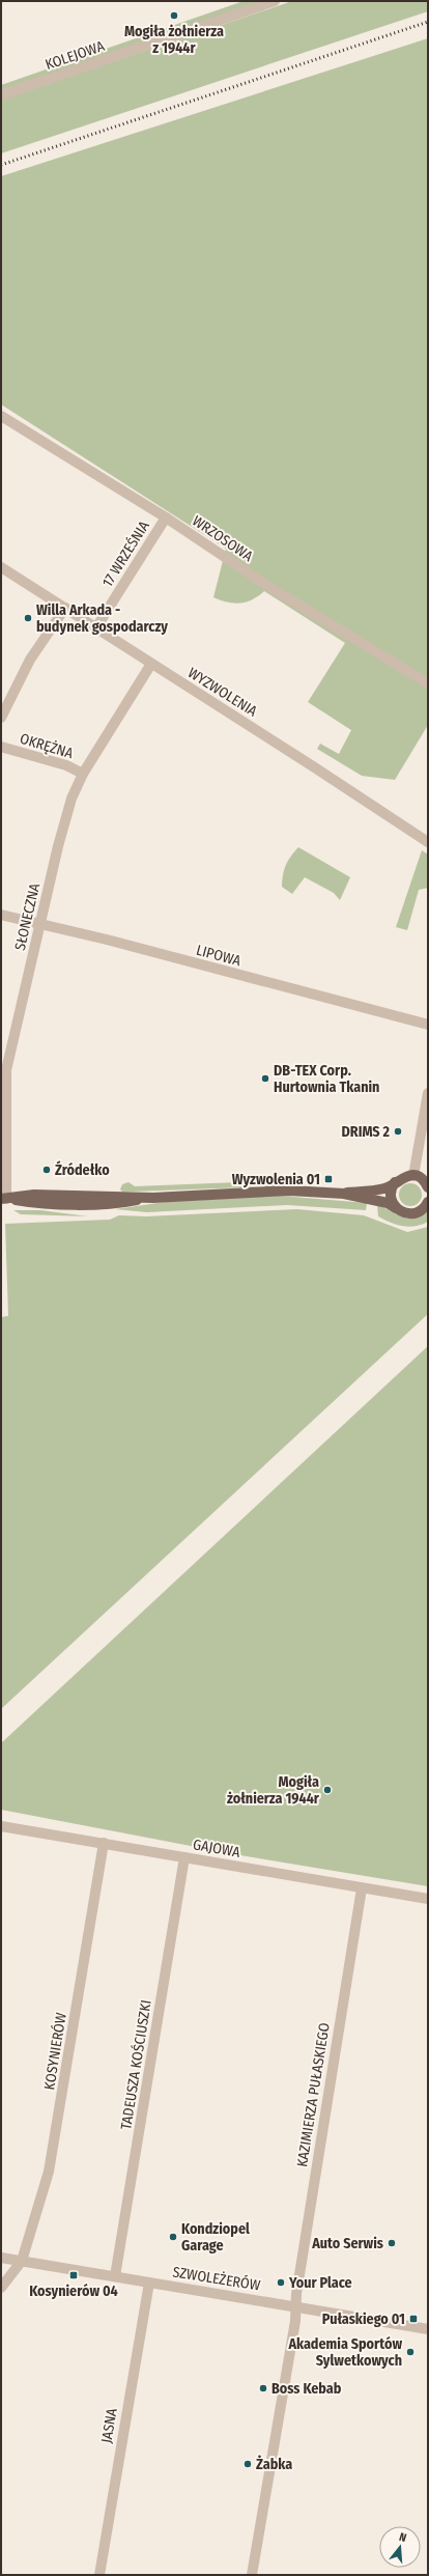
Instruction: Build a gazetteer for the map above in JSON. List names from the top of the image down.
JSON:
{
  "streets": {
    "street": [
      "KOLEJOWA",
      "WRZOSOWA",
      "17 WRZEŚNIA",
      "WYZWOLENIA",
      "OKRĘŻNA",
      "SŁONECZNA",
      "LIPOWA",
      "GAJOWA",
      "KOSYNIERÓW",
      "TADEUSZA KOŚCIUSZKI",
      "KAZIMIERZA PUŁASKIEGO",
      "SZWOLEŻERÓW",
      "JASNA"
    ]
  },
  "crossings": [
    ["WRZOSOWA", "17 WRZEŚNIA"],
    ["17 WRZEŚNIA", "WYZWOLENIA"],
    ["WYZWOLENIA", "SŁONECZNA"],
    ["OKRĘŻNA", "SŁONECZNA"],
    ["SŁONECZNA", "LIPOWA"],
    ["GAJOWA", "KOSYNIERÓW"],
    ["GAJOWA", "TADEUSZA KOŚCIUSZKI"],
    ["GAJOWA", "KAZIMIERZA PUŁASKIEGO"],
    ["KOSYNIERÓW", "SZWOLEŻERÓW"],
    ["TADEUSZA KOŚCIUSZKI", "SZWOLEŻERÓW"],
    ["KAZIMIERZA PUŁASKIEGO", "SZWOLEŻERÓW"],
    ["SZWOLEŻERÓW", "JASNA"]
  ],
  "places": {
    "other": [
      "Mogiła żołnierza z 1944r",
      "Willa Arkada - budynek gospodarczy",
      "DB-TEX Corp. Hurtownia Tkanin",
      "DRIMS 2",
      "Źródełko",
      "Mogiła żołnierza 1944r",
      "Kondziopel Garage",
      "Auto Serwis",
      "Your Place",
      "Akademia Sportów Sylwetkowych",
      "Boss Kebab",
      "Żabka"
    ],
    "transit": ["Wyzwolenia 01", "Kosynierów 04", "Pułaskiego 01"]
  },
  "north": "top"
}
